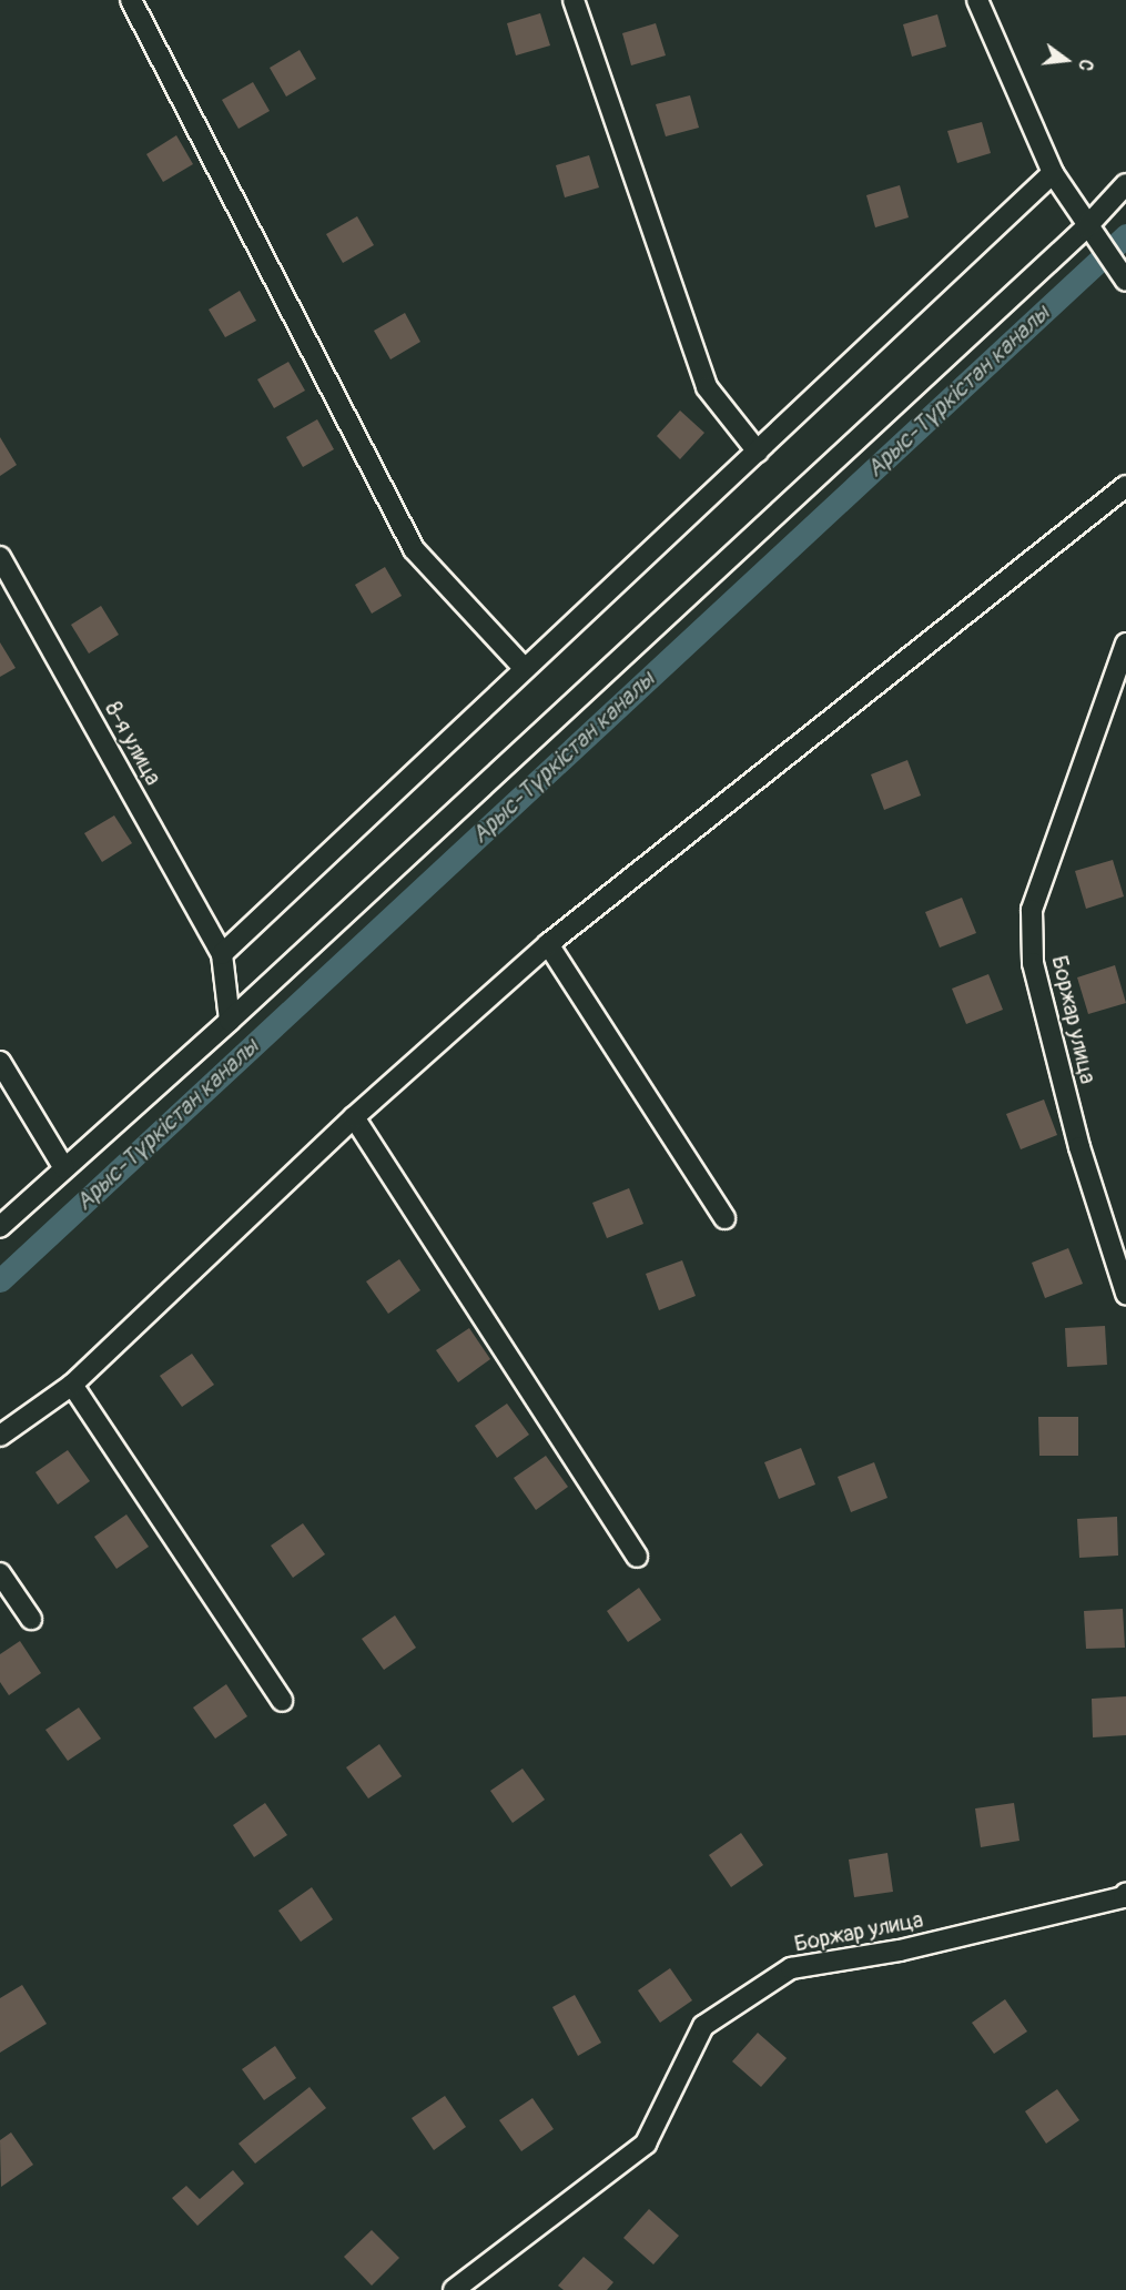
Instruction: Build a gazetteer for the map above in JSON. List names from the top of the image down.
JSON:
{
  "streets": {
    "street": ["8-я улица", "Боржар улица"]
  },
  "water": ["Арыс-Түркістан каналы"],
  "north": "right"
}
